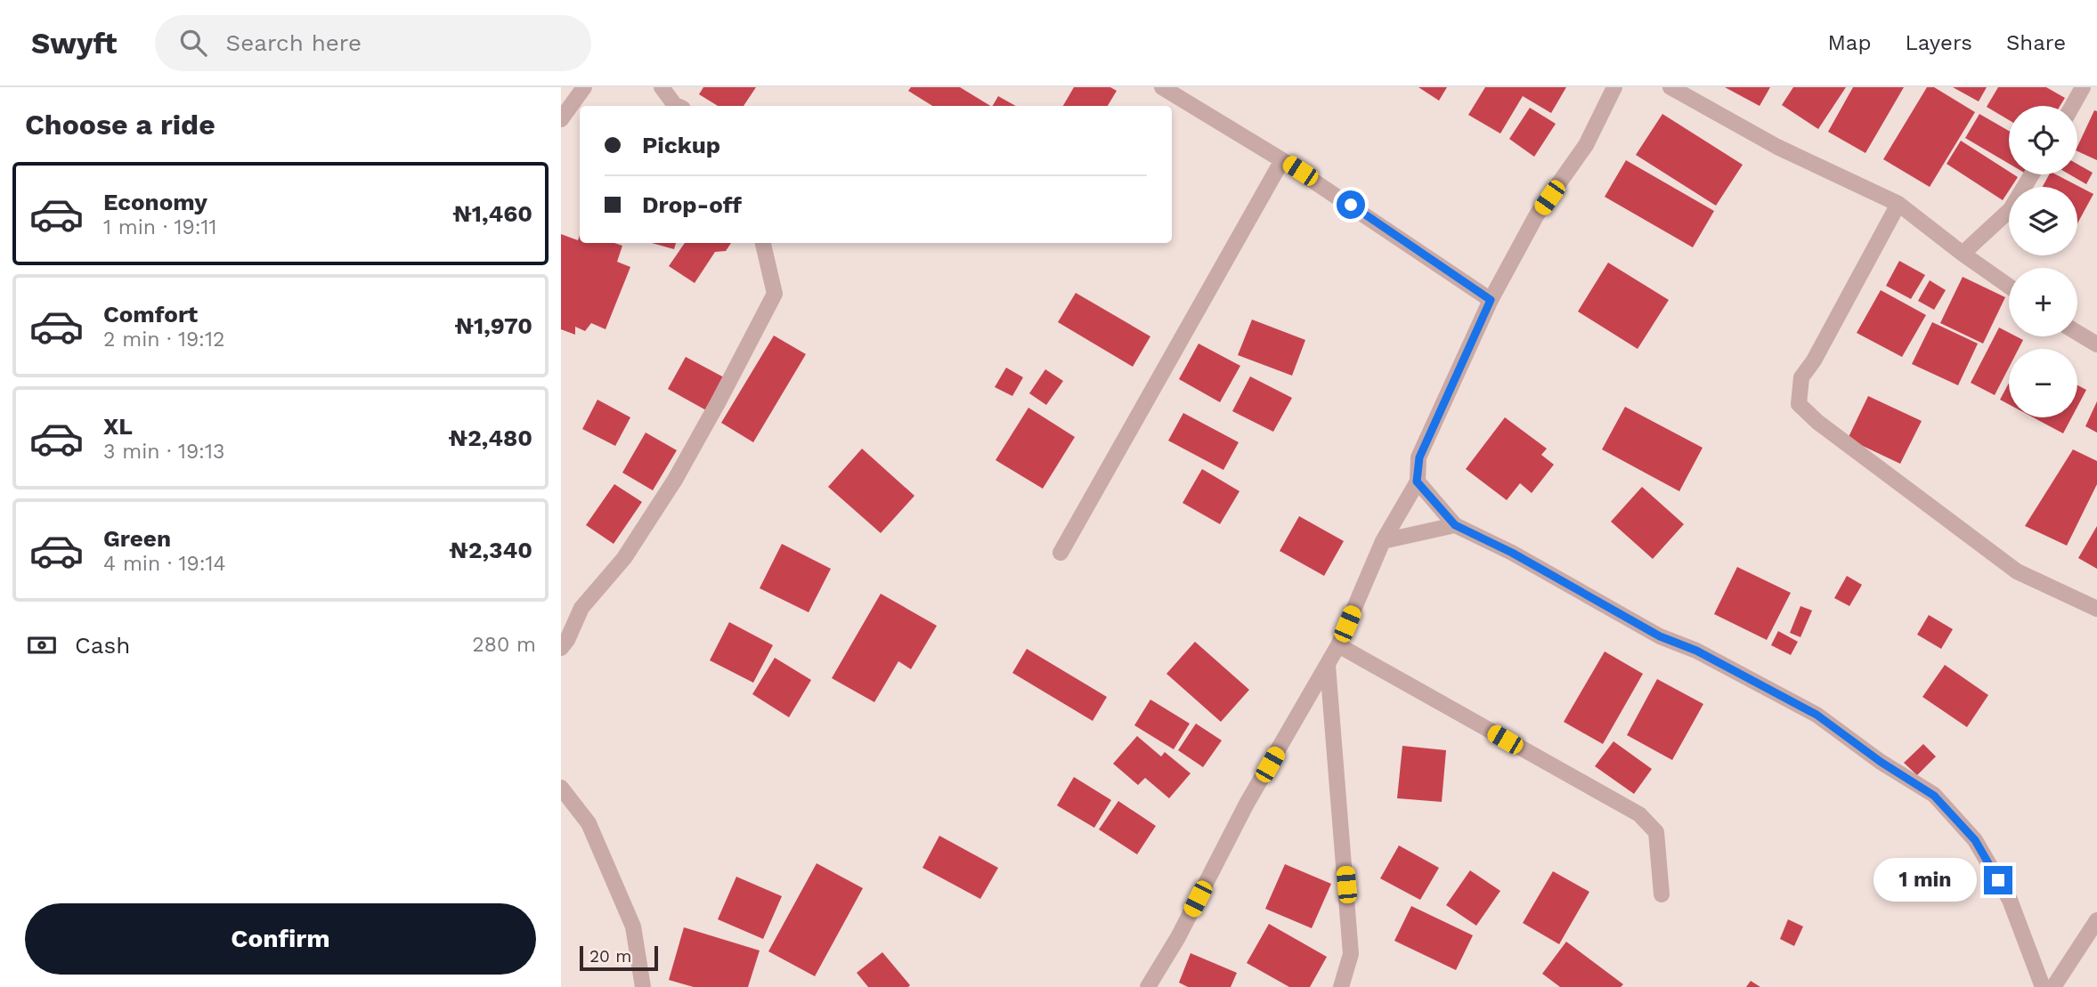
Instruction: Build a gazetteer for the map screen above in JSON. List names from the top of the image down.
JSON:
{
  "scale_bar": "20 m",
  "page": {
    "header": "Swyft",
    "search": "Search here",
    "nav": ["Map", "Layers", "Share"],
    "heading": "Choose a ride",
    "map_buttons": ["+", "−"],
    "banner": ["Pickup", "Drop-off"],
    "list": [
      {
        "name": "Economy",
        "note": "1 min · 19:11",
        "value": "₦1,460"
      },
      {
        "name": "Comfort",
        "note": "2 min · 19:12",
        "value": "₦1,970"
      },
      {
        "name": "XL",
        "note": "3 min · 19:13",
        "value": "₦2,480"
      },
      {
        "name": "Green",
        "note": "4 min · 19:14",
        "value": "₦2,340"
      }
    ],
    "pay": ["Cash", "280 m"],
    "bubble": "1 min",
    "buttons": "Confirm",
    "scale": "20 m"
  }
}
